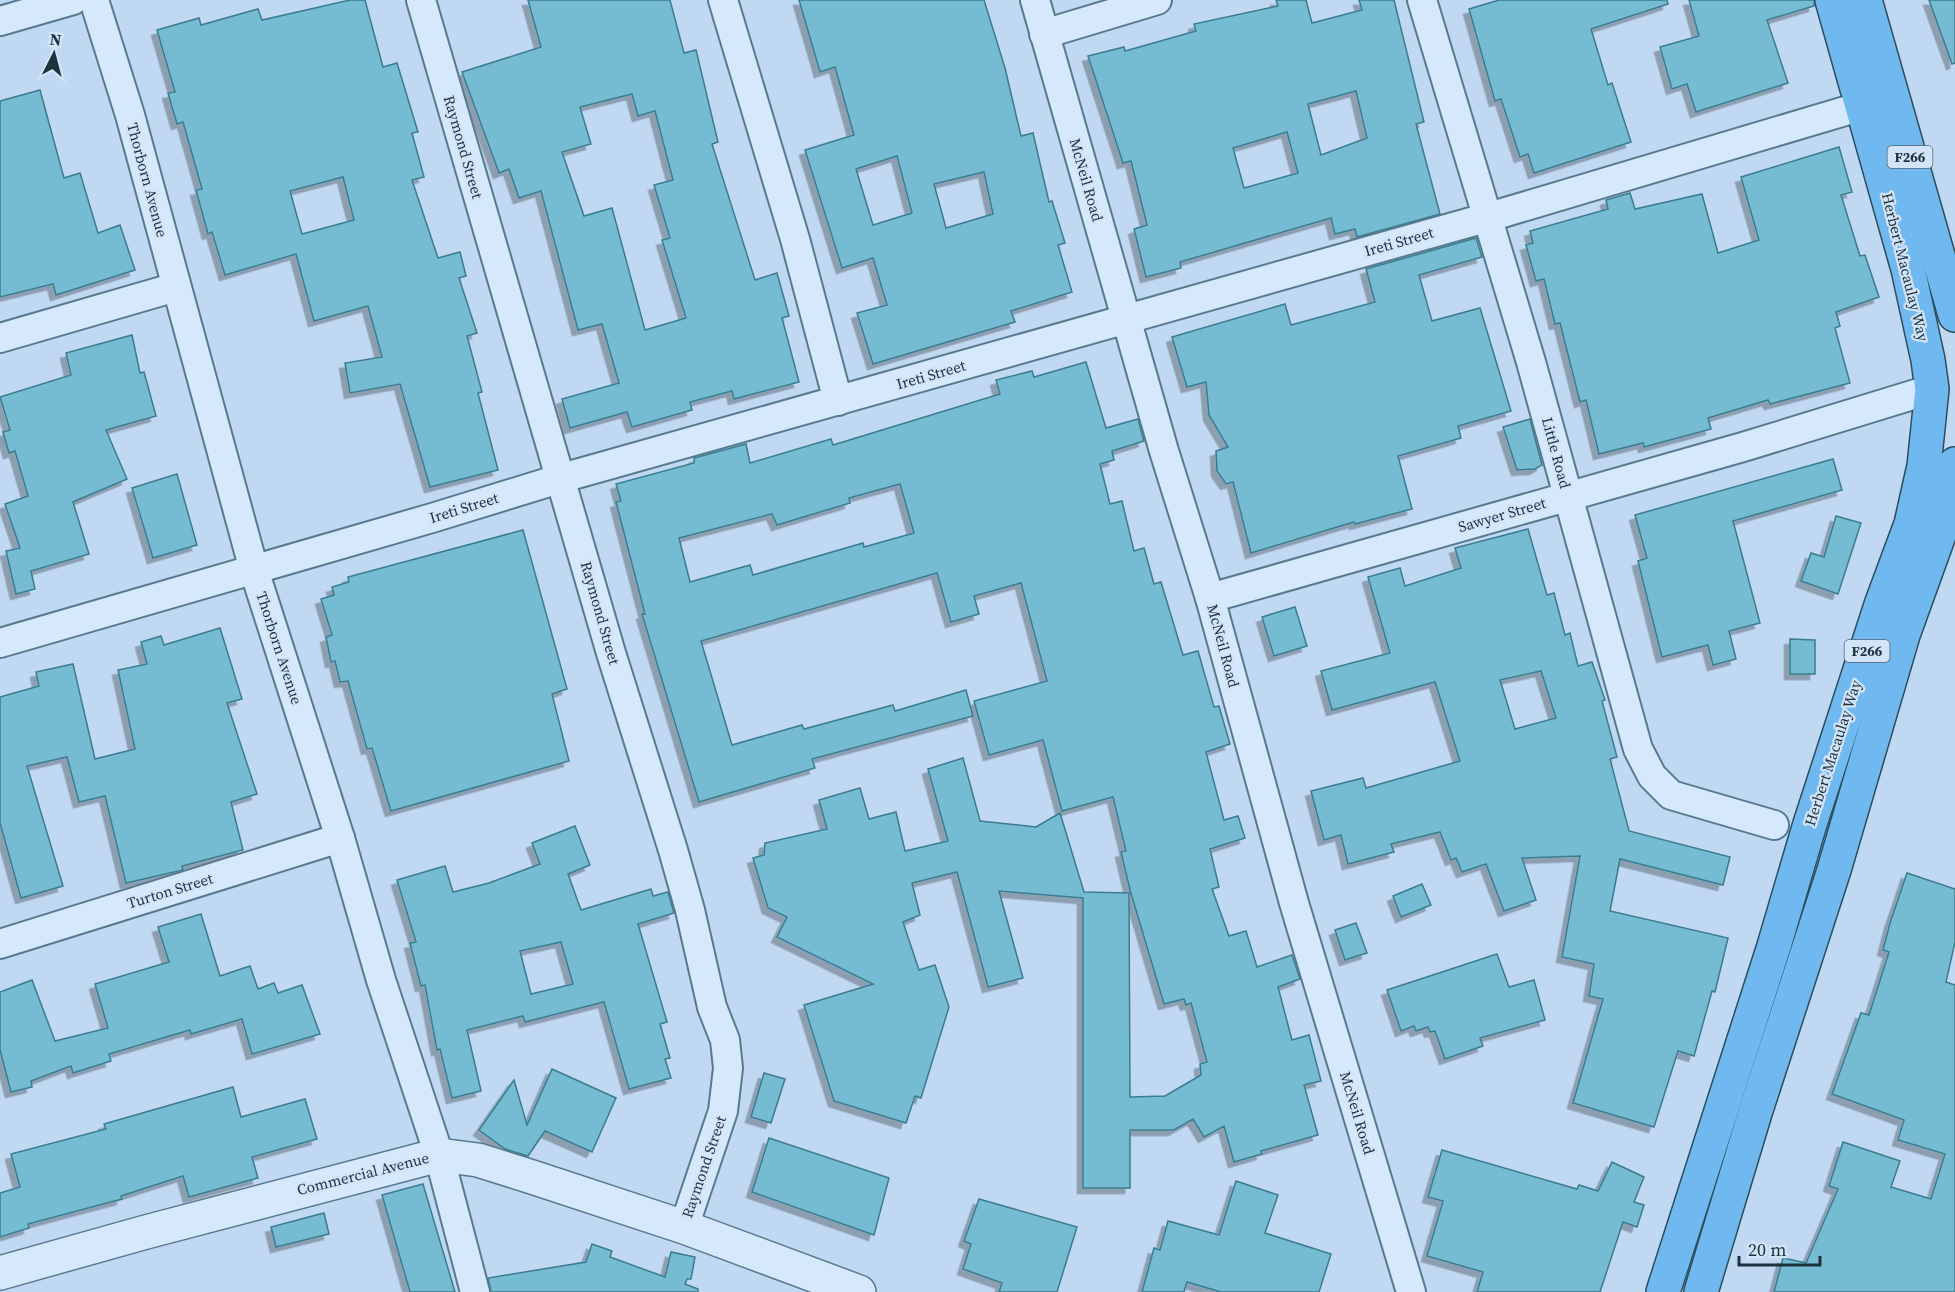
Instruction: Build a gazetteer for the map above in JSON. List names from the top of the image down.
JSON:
{
  "streets": {
    "highway": ["F266", "Herbert Macaulay Way"],
    "street": [
      "Raymond Street",
      "Thorborn Avenue",
      "McNeil Road",
      "Ireti Street",
      "Little Road",
      "Sawyer Street",
      "Turton Street",
      "Commercial Avenue"
    ]
  },
  "crossings": [
    ["Raymond Street", "Ireti Street"],
    ["Raymond Street", "Commercial Avenue"],
    ["Thorborn Avenue", "Ireti Street"],
    ["Thorborn Avenue", "Turton Street"],
    ["Thorborn Avenue", "Commercial Avenue"],
    ["McNeil Road", "Ireti Street"],
    ["McNeil Road", "Sawyer Street"],
    ["Ireti Street", "Herbert Macaulay Way"],
    ["Ireti Street", "Little Road"],
    ["Herbert Macaulay Way", "Sawyer Street"],
    ["Little Road", "Sawyer Street"]
  ],
  "scale_bar": "20 m",
  "north": "top"
}
